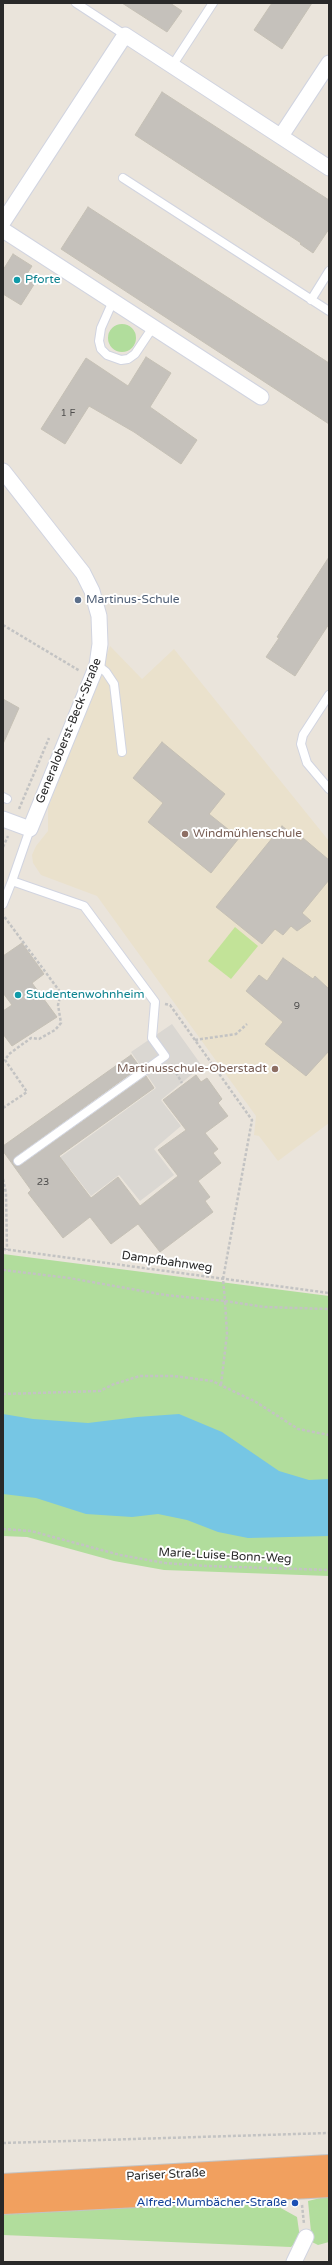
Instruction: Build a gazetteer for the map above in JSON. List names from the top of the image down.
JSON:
{
  "streets": {
    "highway": ["Pariser Straße"],
    "street": ["Generaloberst-Beck-Straße"],
    "path": ["Dampfbahnweg", "Marie-Luise-Bonn-Weg"]
  },
  "places": [
    "Pforte",
    "Martinus-Schule",
    "Windmühlenschule",
    "Studentenwohnheim",
    "Martinusschule-Oberstadt",
    "Alfred-Mumbächer-Straße"
  ],
  "house_numbers": ["1 F", "9", "23"]
}
